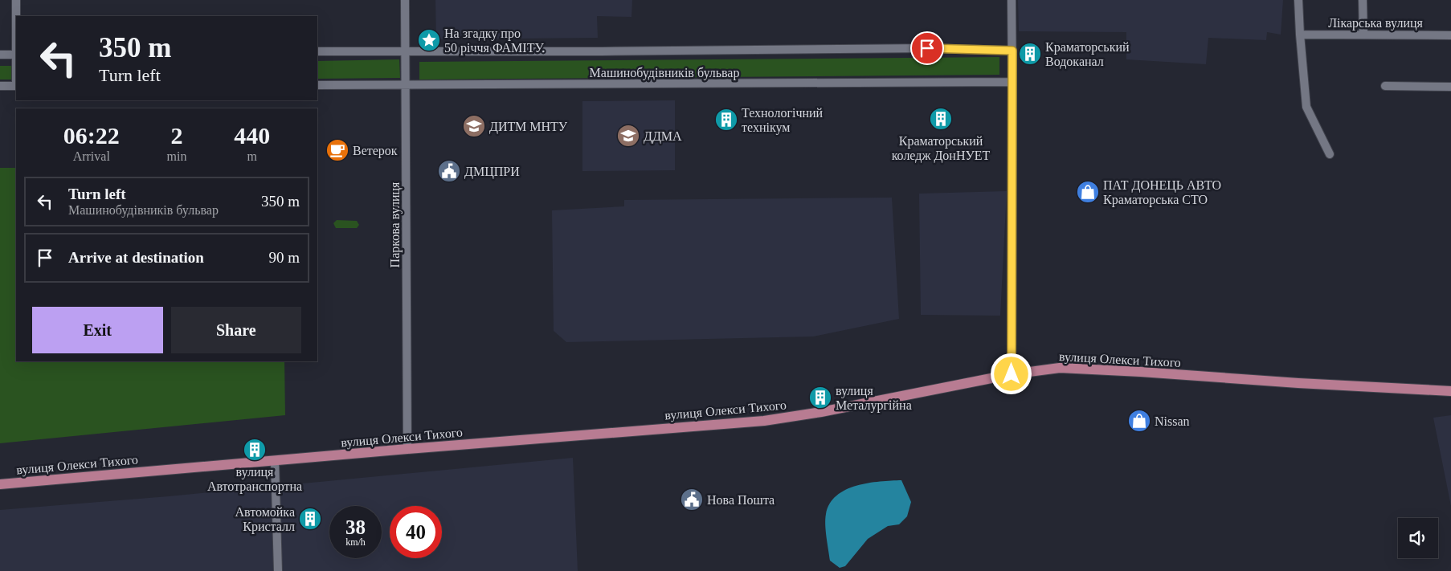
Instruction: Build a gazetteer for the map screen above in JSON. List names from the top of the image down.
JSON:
{
  "streets": {
    "main road": ["вулиця Олекси Тихого"],
    "street": ["Лікарська вулиця", "Машинобудівників бульвар", "Паркова вулиця"]
  },
  "crossings": [
    ["Машинобудівників бульвар", "Паркова вулиця"],
    ["Паркова вулиця", "вулиця Олекси Тихого"]
  ],
  "places": {
    "place": ["На згадку про 50 річчя ФАМІТУ."],
    "building": [
      "Краматорський Водоканал",
      "Краматорський коледж ДонНУЕТ",
      "Технологічний технікум",
      "вулиця Металургійна",
      "вулиця Автотранспортна",
      "Автомойка Кристалл"
    ],
    "school or university": ["ДИТМ МНТУ", "ДДМА"],
    "cafe": ["Ветерок"],
    "public building": ["ДМЦПРИ", "Нова Пошта"],
    "shop": ["ПАТ ДОНЕЦЬ АВТО Краматорська СТО", "Nissan"]
  },
  "page": {
    "turn": ["350 m", "Turn left"],
    "eta": [
      "06:22",
      "Arrival",
      "2",
      "min",
      "440",
      "m"
    ],
    "list": [
      {
        "name": "Turn left",
        "note": "Машинобудівників бульвар",
        "value": "350 m"
      },
      {
        "name": "Arrive at destination",
        "value": "90 m"
      }
    ],
    "buttons": ["Exit", "Share"],
    "speed": "38 km/h",
    "limit": "40"
  }
}
